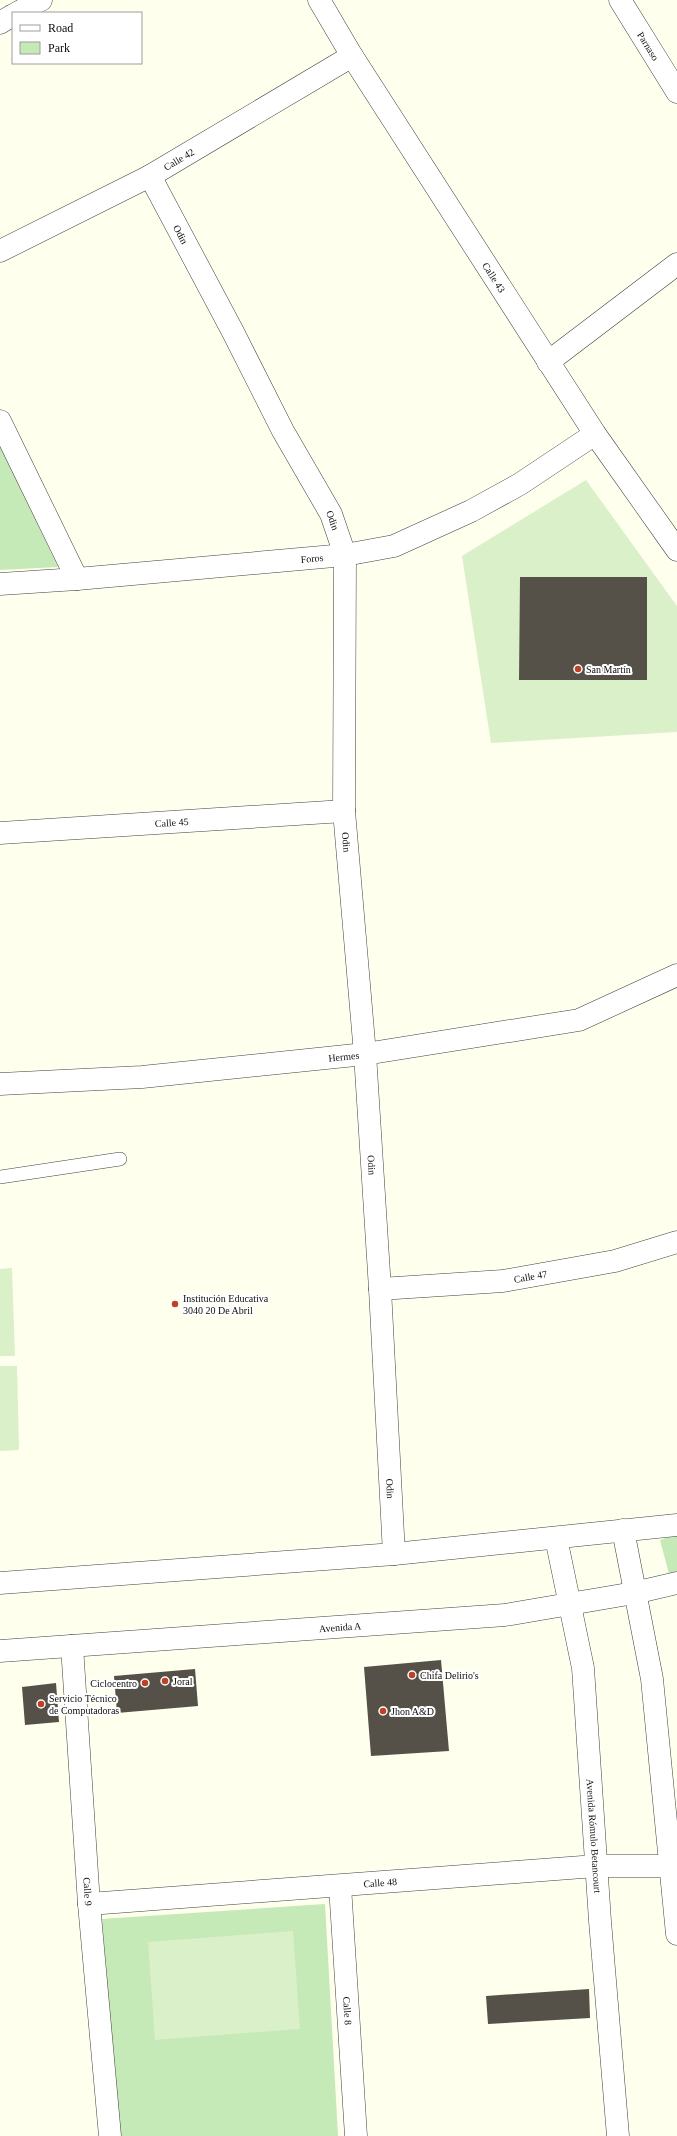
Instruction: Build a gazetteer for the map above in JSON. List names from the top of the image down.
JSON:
{
  "streets": {
    "street": [
      "Parnaso",
      "Calle 42",
      "Odin",
      "Calle 43",
      "Foros",
      "Calle 45",
      "Hermes",
      "Calle 47",
      "Avenida A",
      "Avenida Rómulo Betancourt",
      "Calle 48",
      "Calle 9",
      "Calle 8"
    ]
  },
  "crossings": [
    ["Calle 42", "Odin"],
    ["Calle 42", "Calle 43"],
    ["Odin", "Foros"],
    ["Odin", "Calle 45"],
    ["Odin", "Hermes"],
    ["Odin", "Calle 47"],
    ["Calle 43", "Foros"],
    ["Avenida A", "Avenida Rómulo Betancourt"],
    ["Avenida A", "Calle 9"],
    ["Avenida Rómulo Betancourt", "Calle 48"],
    ["Calle 48", "Calle 9"],
    ["Calle 48", "Calle 8"]
  ],
  "places": [
    "San Martín",
    "Institución Educativa 3040 20 De Abril",
    "Chifa Delirio's",
    "Joral",
    "Ciclocentro",
    "Servicio Técnico de Computadoras",
    "Jhon A&D"
  ],
  "legend": ["Road", "Park"]
}
